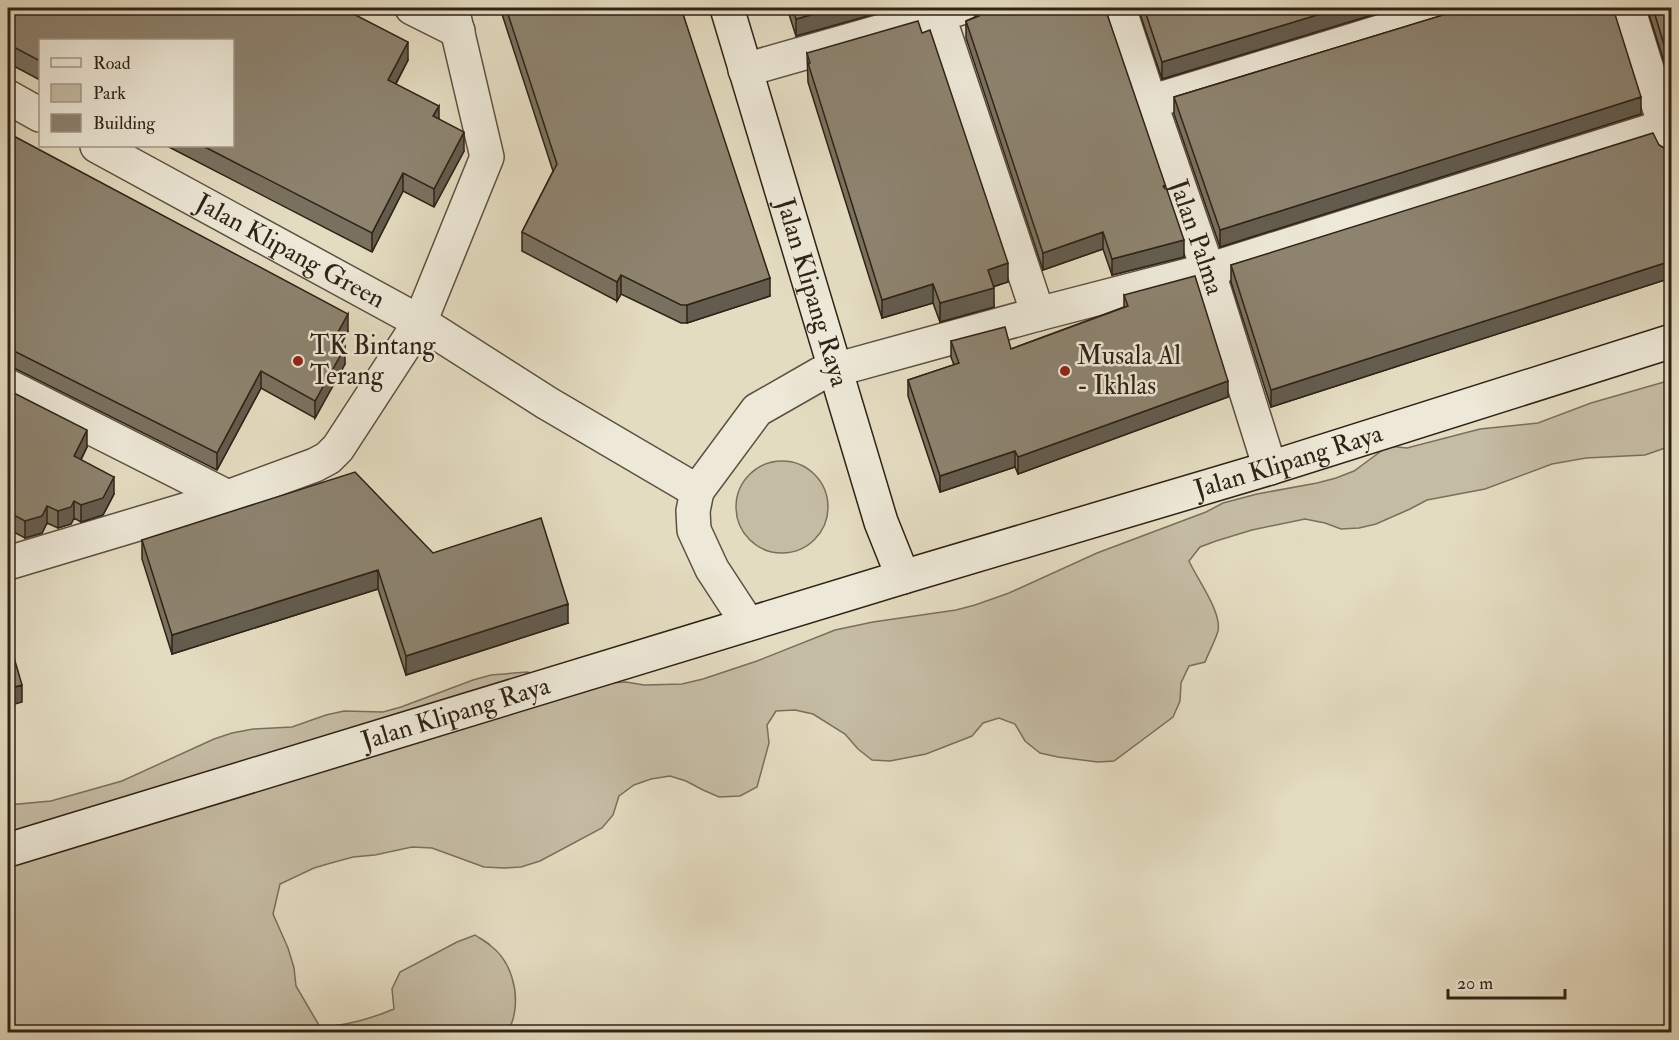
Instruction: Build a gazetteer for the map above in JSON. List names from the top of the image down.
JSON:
{
  "streets": {
    "street": ["Jalan Palma", "Jalan Klipang Green", "Jalan Klipang Raya"]
  },
  "crossings": [
    ["Jalan Palma", "Jalan Klipang Raya"]
  ],
  "places": ["TK Bintang Terang", "Musala Al - Ikhlas"],
  "legend": ["Road", "Park", "Building"],
  "scale_bar": "20 m"
}
